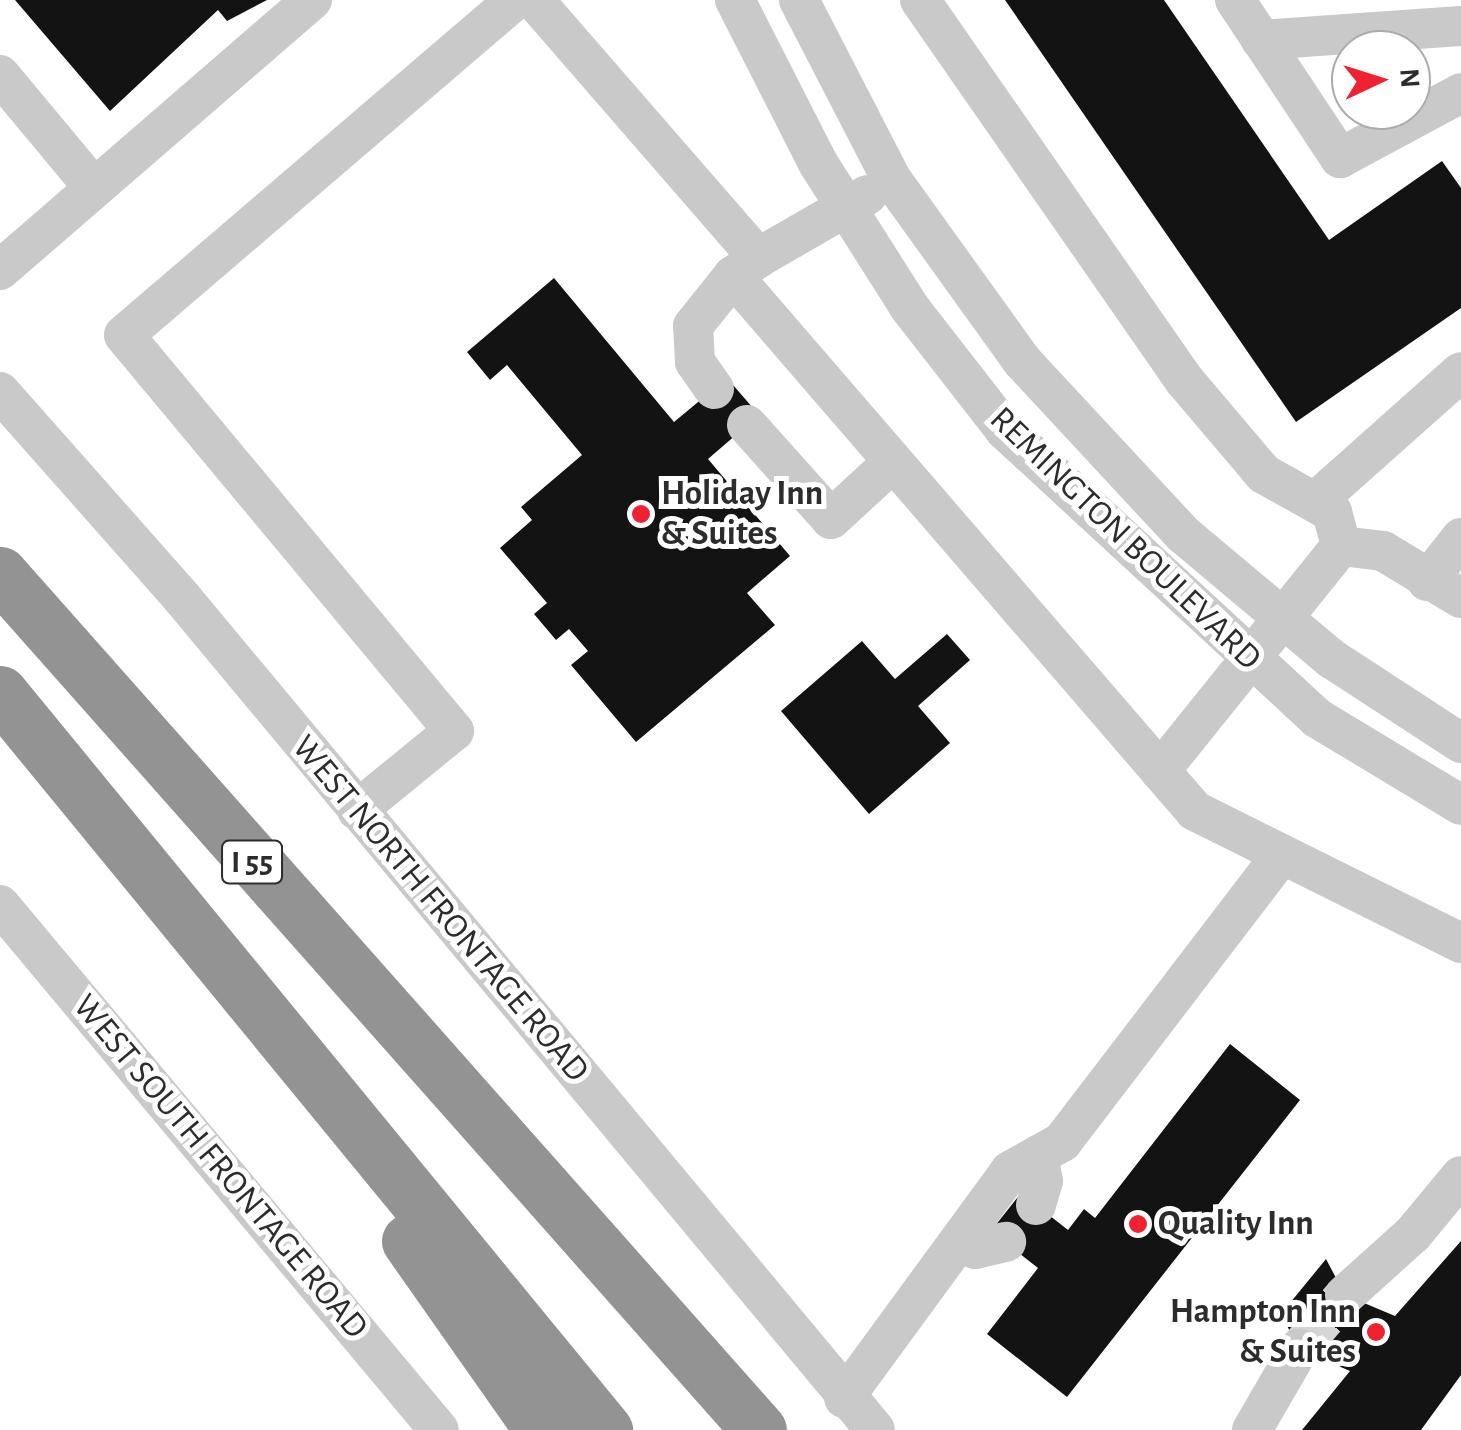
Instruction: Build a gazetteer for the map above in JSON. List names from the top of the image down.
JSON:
{
  "streets": {
    "highway": ["I 55"],
    "street": ["REMINGTON BOULEVARD", "WEST NORTH FRONTAGE ROAD", "WEST SOUTH FRONTAGE ROAD"]
  },
  "places": ["Holiday Inn & Suites", "Quality Inn", "Hampton Inn & Suites"],
  "north": "right"
}
